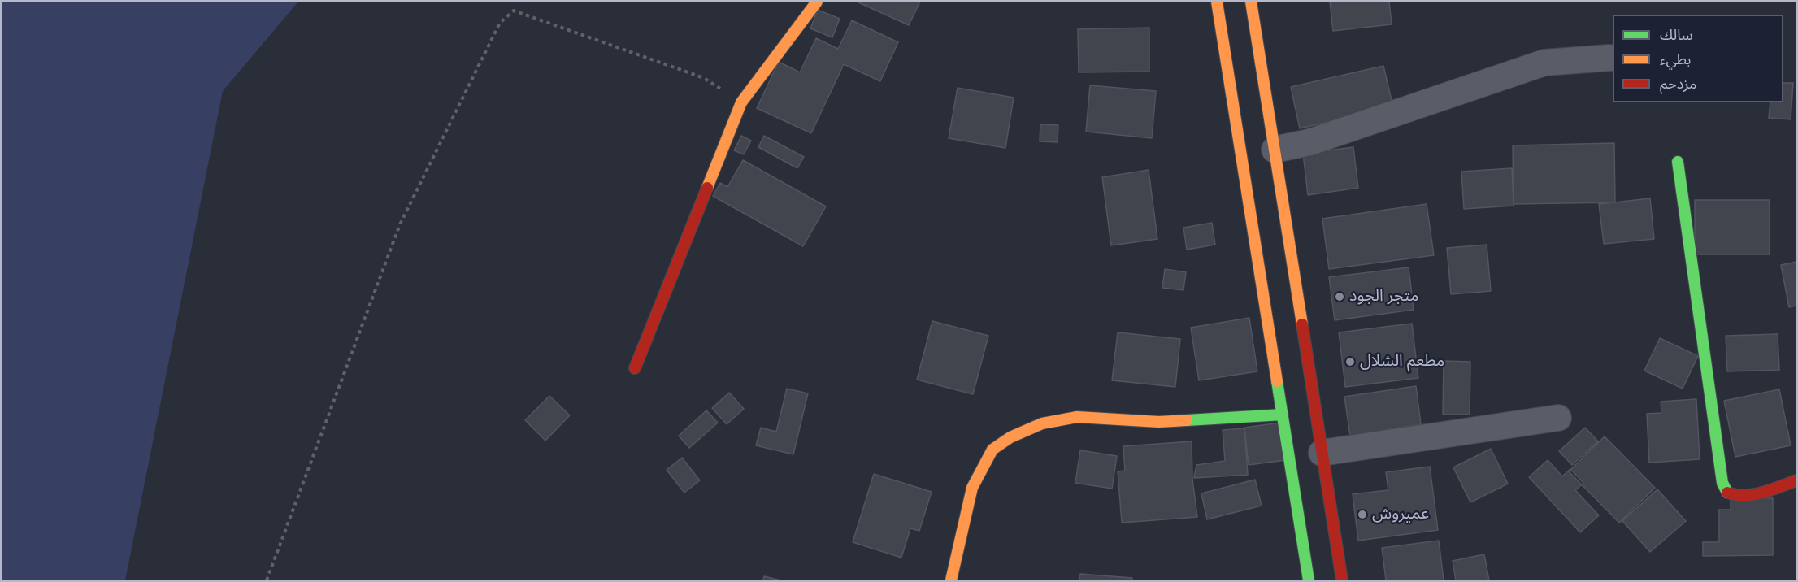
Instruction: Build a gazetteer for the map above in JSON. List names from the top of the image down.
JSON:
{
  "places": ["متجر الجود", "مطعم الشلال", "عميروش"],
  "legend": ["سالك", "بطيء", "مزدحم"]
}
